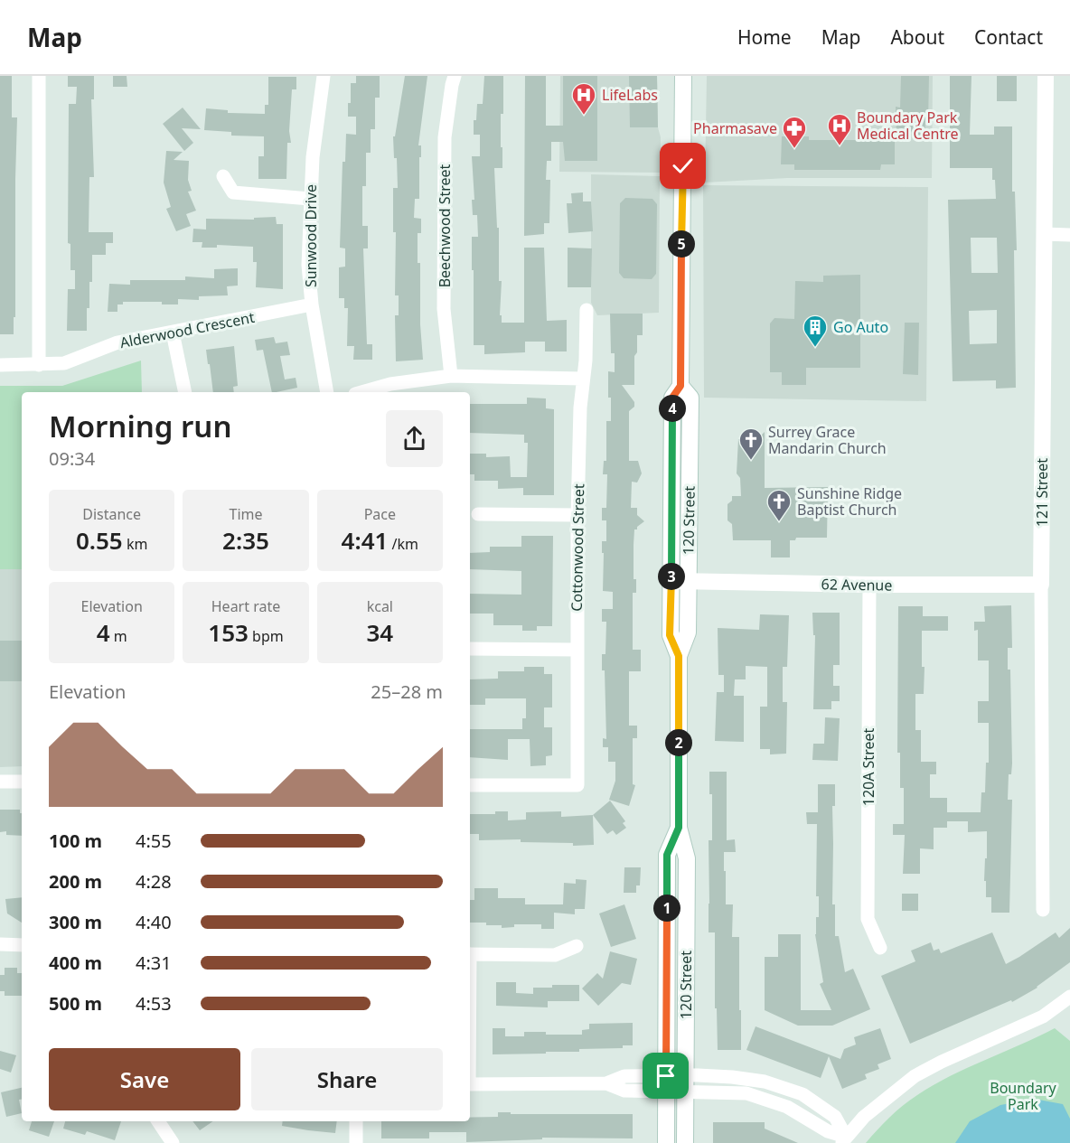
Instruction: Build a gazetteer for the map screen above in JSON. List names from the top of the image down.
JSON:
{
  "streets": {
    "main road": ["121 Street", "120 Street", "62 Avenue"],
    "street": [
      "Beechwood Street",
      "Sunwood Drive",
      "Alderwood Crescent",
      "Cottonwood Street",
      "120A Street"
    ]
  },
  "crossings": [
    ["Sunwood Drive", "Alderwood Crescent"],
    ["121 Street", "62 Avenue"],
    ["120 Street", "62 Avenue"],
    ["62 Avenue", "120A Street"]
  ],
  "parks": ["Boundary Park"],
  "places": {
    "hospital": ["LifeLabs", "Boundary Park Medical Centre"],
    "pharmacy": ["Pharmasave"],
    "building": ["Go Auto"],
    "church": ["Surrey Grace Mandarin Church", "Sunshine Ridge Baptist Church"]
  },
  "page": {
    "header": "Map",
    "nav": [
      "Home",
      "Map",
      "About",
      "Contact"
    ],
    "pins": [
      "5",
      "4",
      "3",
      "2",
      "1"
    ],
    "heading": ["Morning run", "09:34"],
    "stats": [
      ["Distance", "0.55 km"],
      ["Time", "2:35"],
      ["Pace", "4:41 /km"],
      ["Elevation", "4 m"],
      ["Heart rate", "153 bpm"],
      ["kcal", "34"]
    ],
    "chart": ["Elevation", "25–28 m"],
    "list": [
      {
        "name": "100 m",
        "note": "4:55"
      },
      {
        "name": "200 m",
        "note": "4:28"
      },
      {
        "name": "300 m",
        "note": "4:40"
      },
      {
        "name": "400 m",
        "note": "4:31"
      },
      {
        "name": "500 m",
        "note": "4:53"
      }
    ],
    "buttons": ["Save", "Share"]
  }
}
